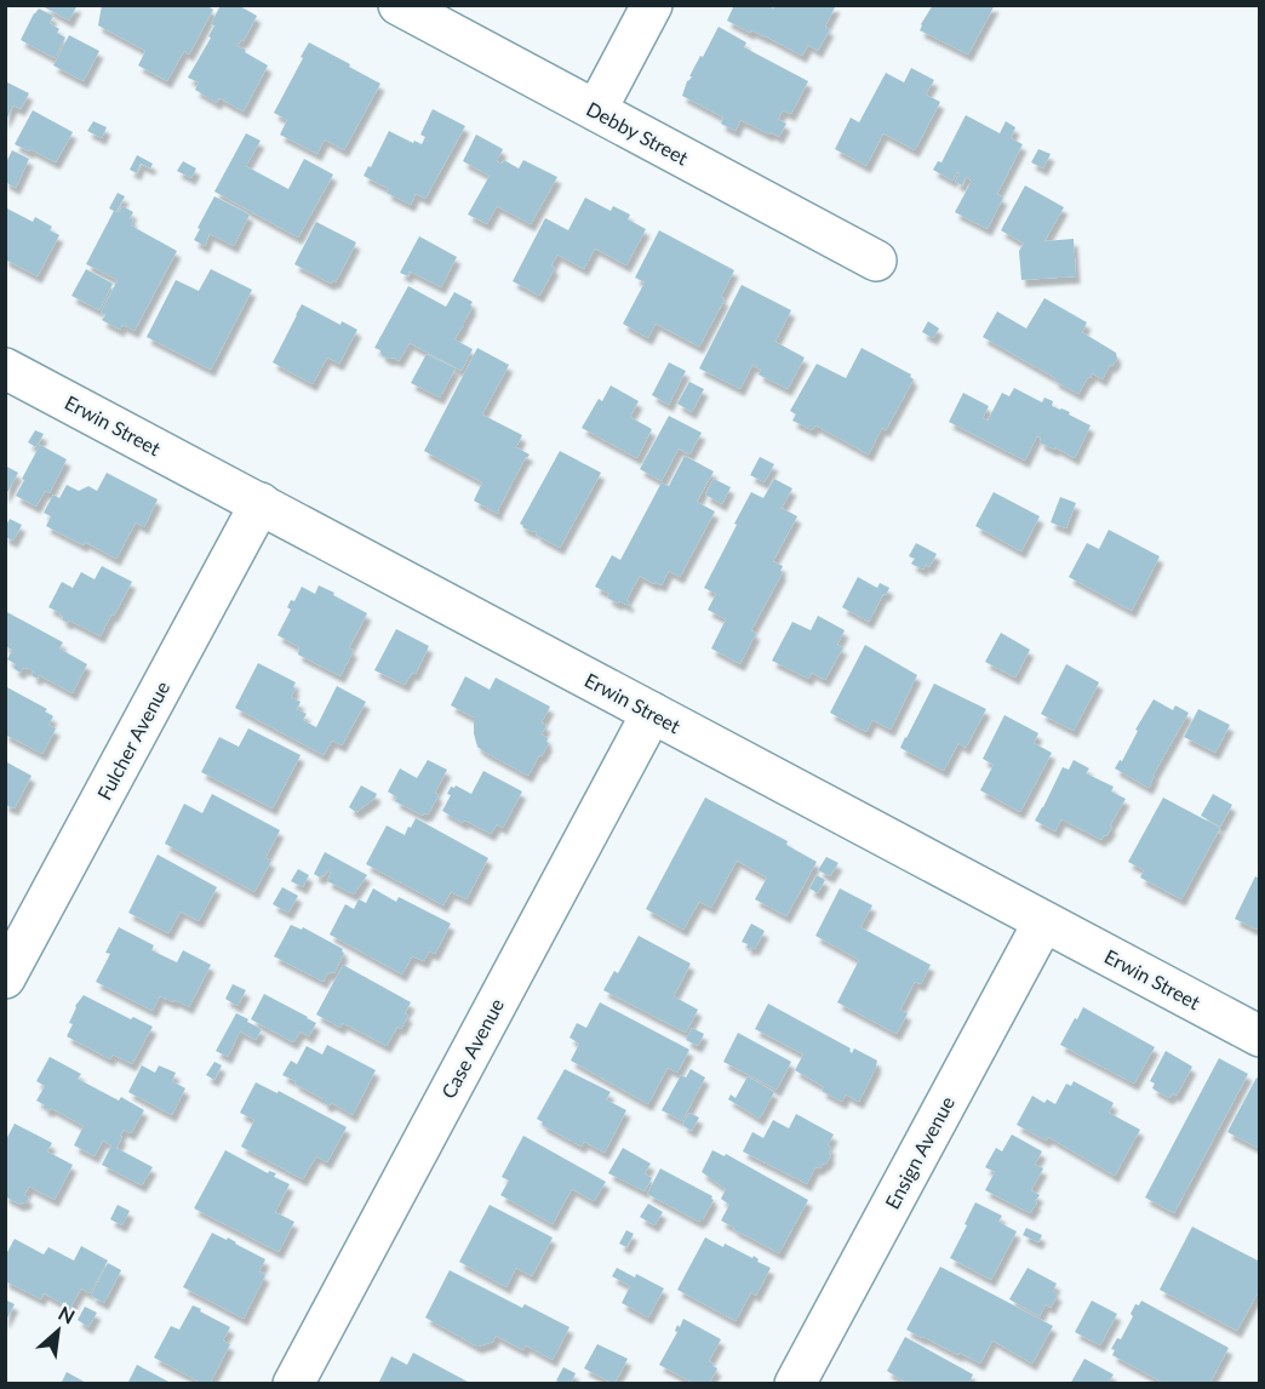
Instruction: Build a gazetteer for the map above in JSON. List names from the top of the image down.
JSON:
{
  "streets": {
    "street": [
      "Debby Street",
      "Erwin Street",
      "Fulcher Avenue",
      "Case Avenue",
      "Ensign Avenue"
    ]
  },
  "crossings": [
    ["Erwin Street", "Fulcher Avenue"],
    ["Erwin Street", "Case Avenue"],
    ["Erwin Street", "Ensign Avenue"]
  ],
  "north": "top right"
}
